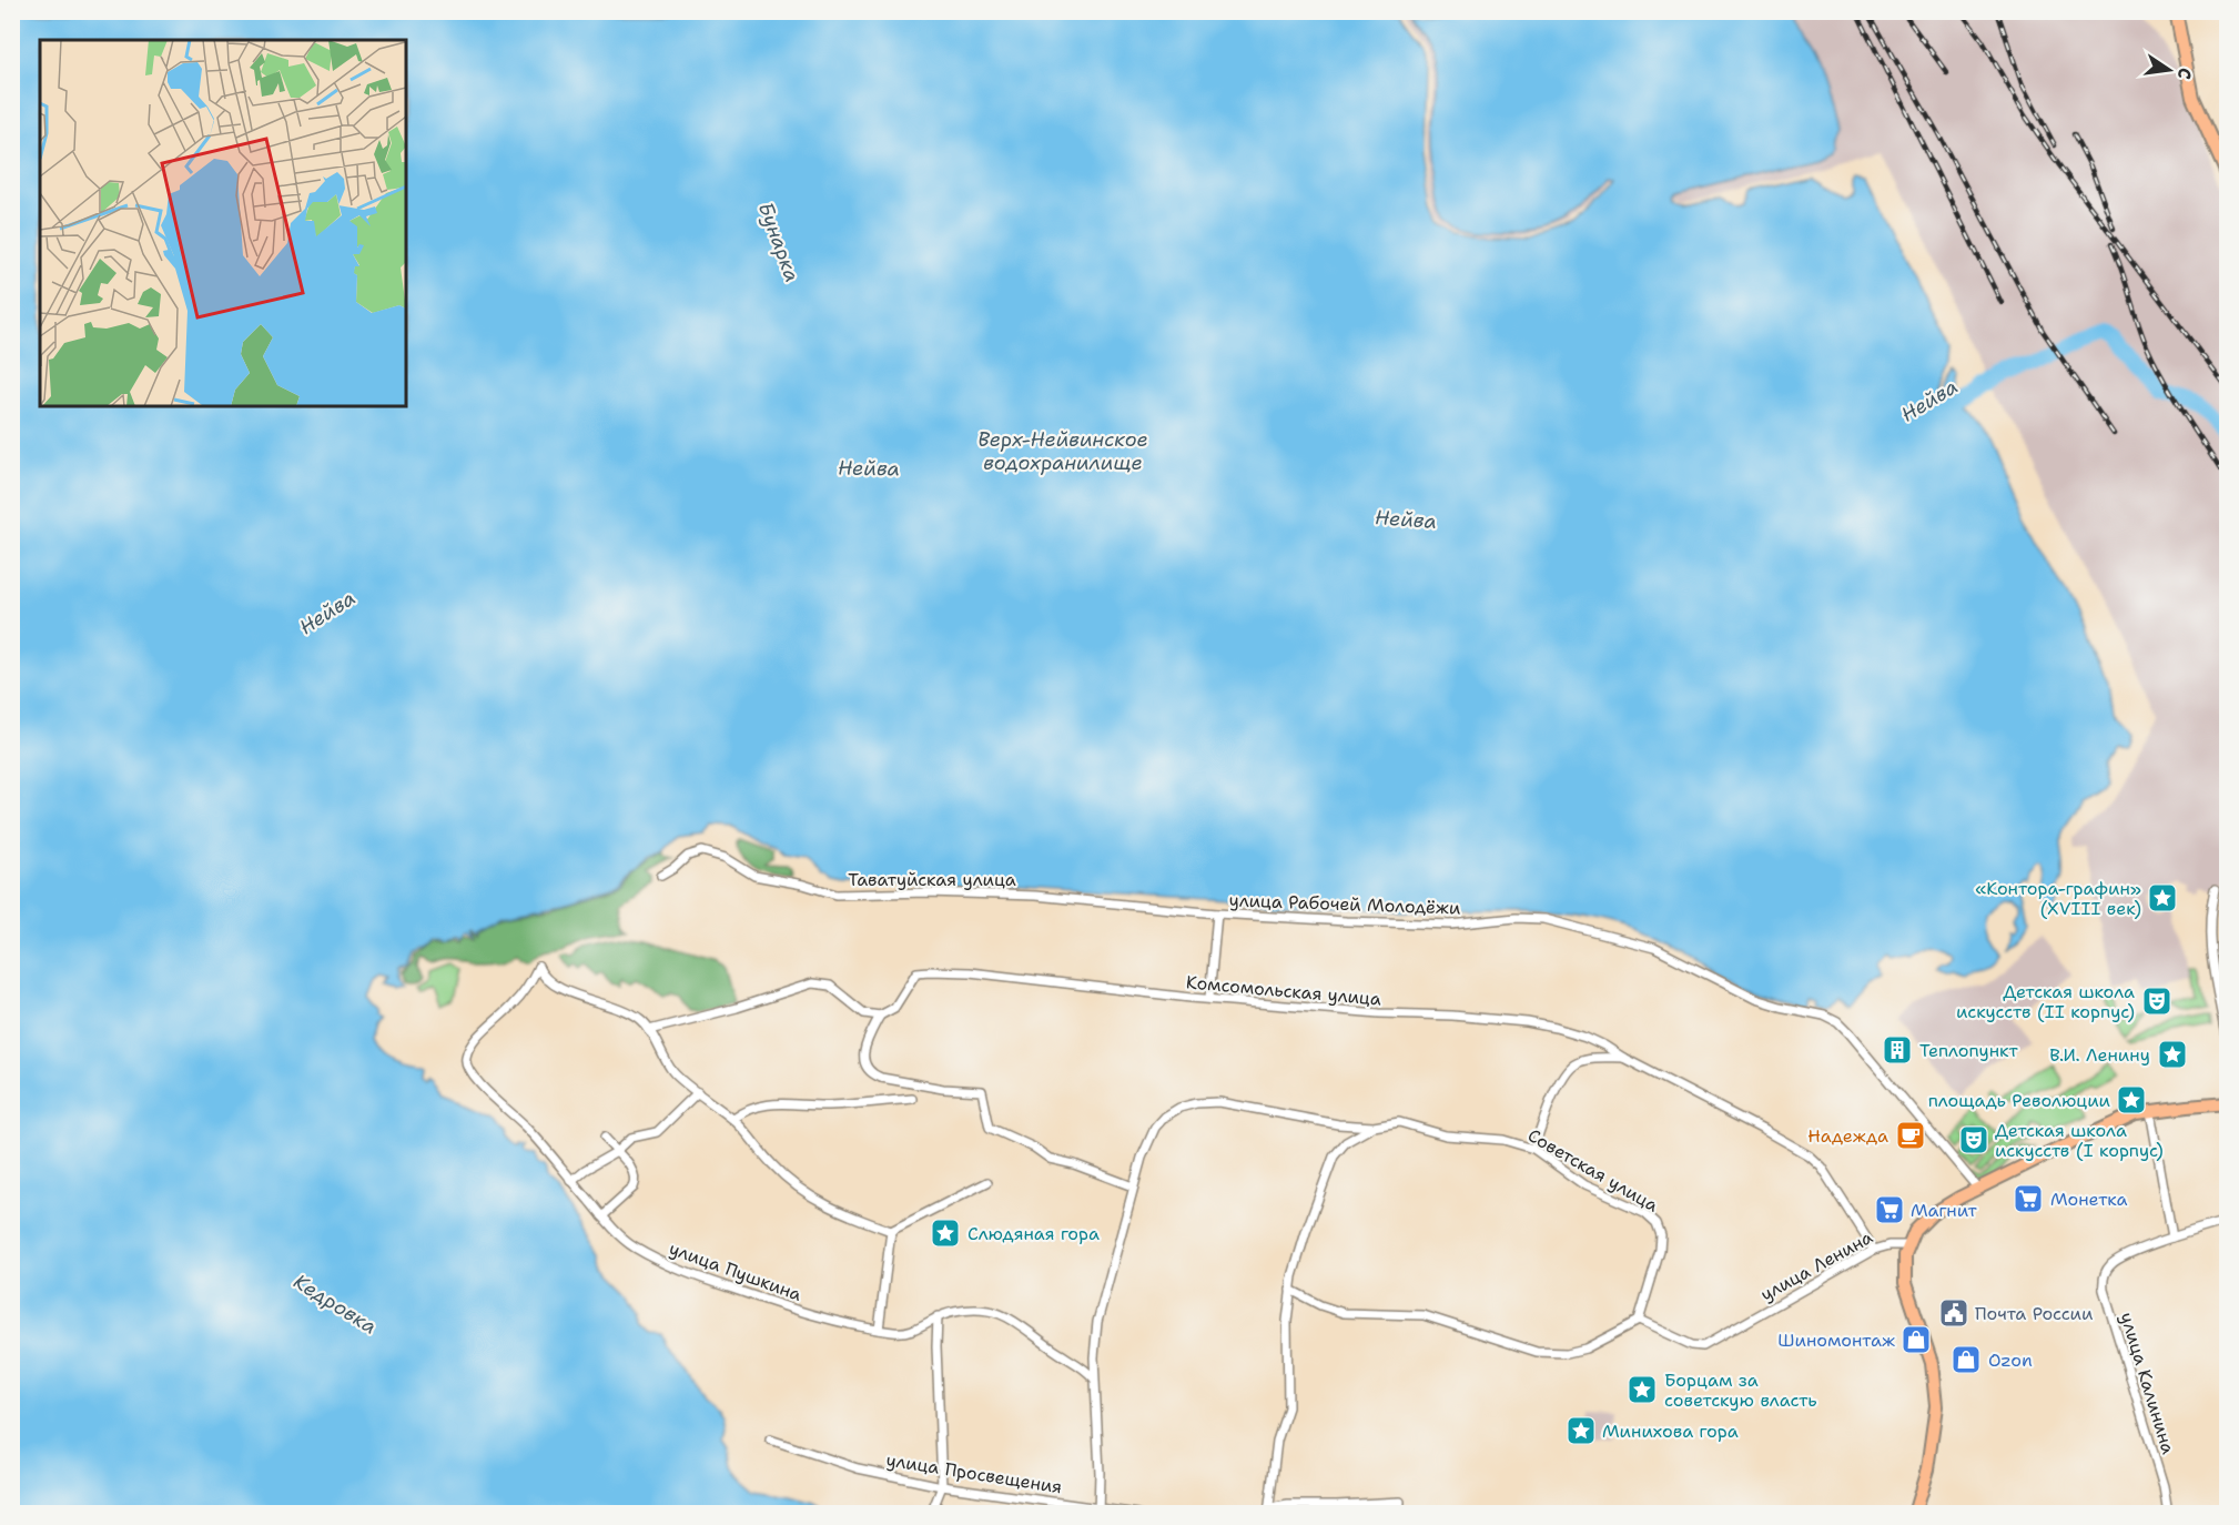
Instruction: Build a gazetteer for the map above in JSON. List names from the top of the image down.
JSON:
{
  "streets": {
    "street": [
      "Таватуйская улица",
      "улица Рабочей Молодёжи",
      "Комсомольская улица",
      "Советская улица",
      "улица Ленина",
      "улица Пушкина",
      "улица Калинина",
      "улица Просвещения"
    ]
  },
  "crossings": [
    ["Таватуйская улица", "улица Рабочей Молодёжи"],
    ["улица Рабочей Молодёжи", "Комсомольская улица"],
    ["Комсомольская улица", "улица Ленина"],
    ["Советская улица", "улица Ленина"]
  ],
  "water": [
    "Бунарка",
    "Нейва",
    "Верх-Нейвинское водохранилище",
    "Кедровка"
  ],
  "places": {
    "place": [
      "«Контора-графин» (XVIII век)",
      "В.И. Ленину",
      "площадь Революции",
      "Слюдяная гора",
      "Борцам за советскую власть",
      "Минихова гора"
    ],
    "theatre": ["Детская школа искусств (II корпус)", "Детская школа искусств (I корпус)"],
    "building": ["Теплопункт"],
    "cafe": ["Надежда"],
    "supermarket": ["Монетка", "Магнит"],
    "public building": ["Почта России"],
    "shop": ["Шиномонтаж", "Ozon"]
  },
  "north": "right"
}
